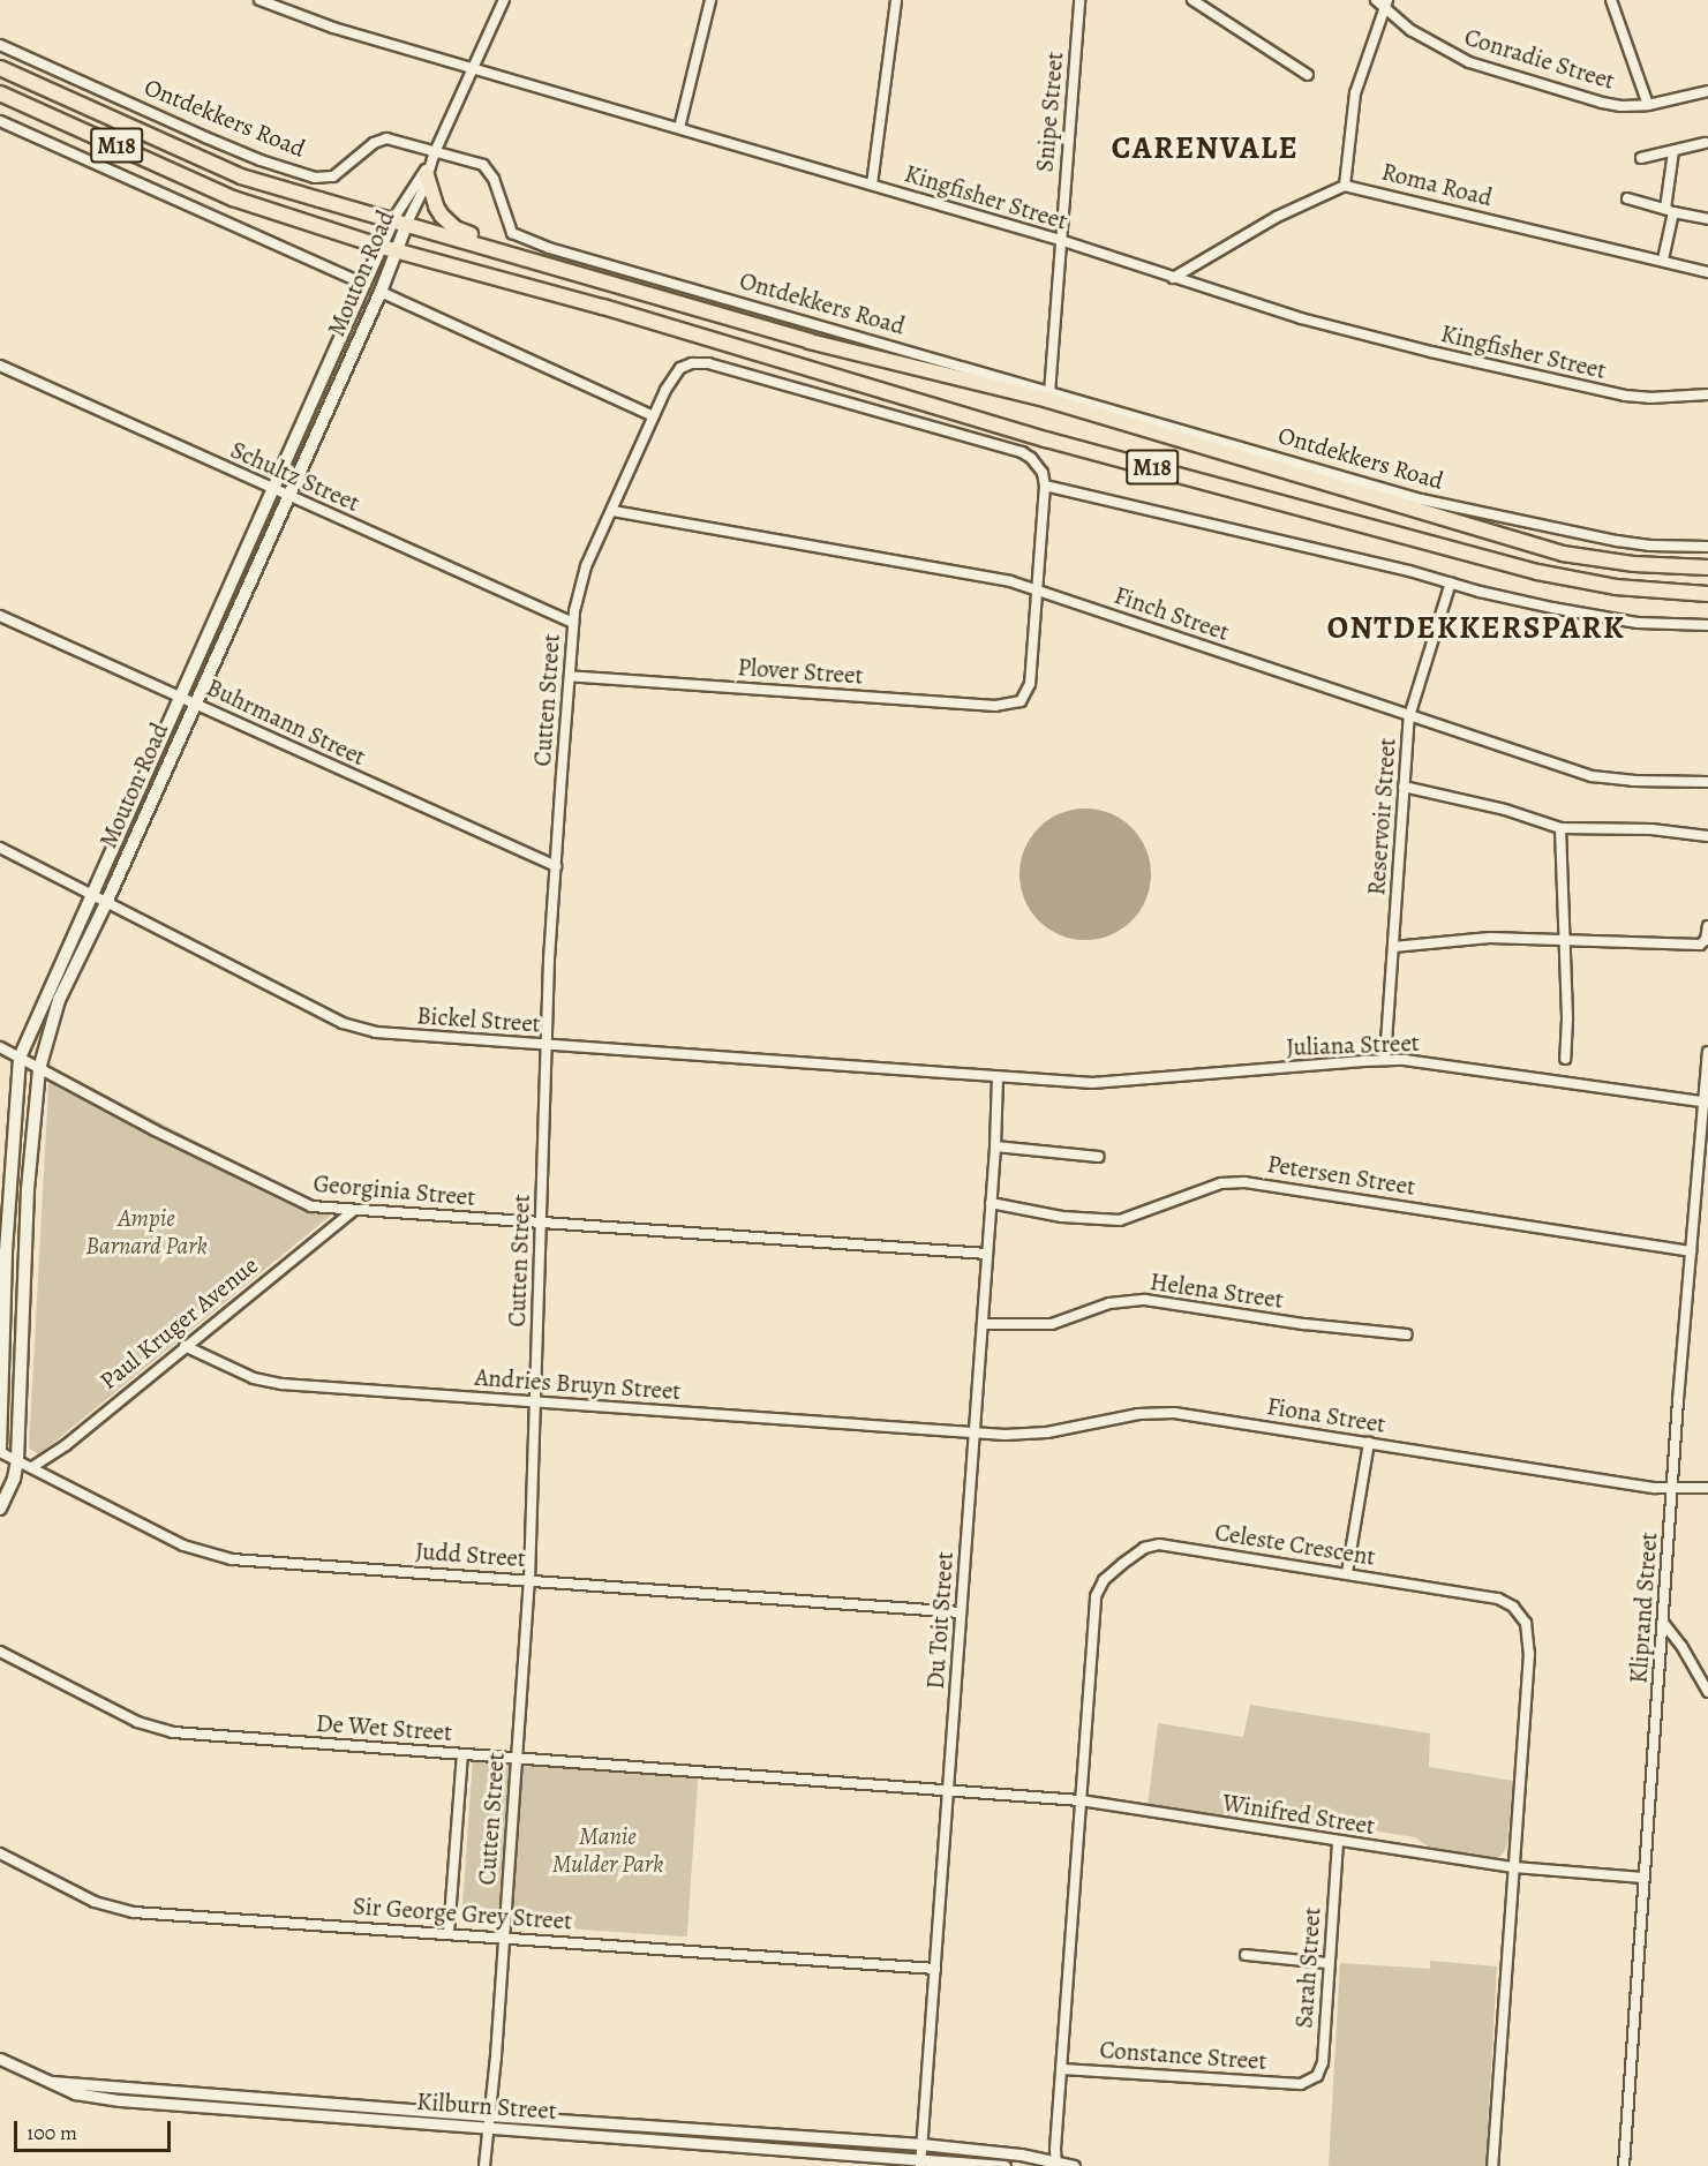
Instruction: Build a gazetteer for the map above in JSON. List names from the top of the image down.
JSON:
{
  "streets": {
    "main road": ["Ontdekkers Road", "M18", "Mouton Road"],
    "street": [
      "Conradie Street",
      "Snipe Street",
      "Roma Road",
      "Kingfisher Street",
      "Schultz Street",
      "Finch Street",
      "Plover Street",
      "Cutten Street",
      "Buhrmann Street",
      "Reservoir Street",
      "Bickel Street",
      "Juliana Street",
      "Petersen Street",
      "Georginia Street",
      "Helena Street",
      "Paul Kruger Avenue",
      "Andries Bruyn Street",
      "Fiona Street",
      "Celeste Crescent",
      "Judd Street",
      "Kliprand Street",
      "Du Toit Street",
      "De Wet Street",
      "Winifred Street",
      "Sir George Grey Street",
      "Sarah Street",
      "Constance Street",
      "Kilburn Street"
    ]
  },
  "crossings": [
    ["Snipe Street", "Ontdekkers Road"],
    ["Snipe Street", "Kingfisher Street"],
    ["Ontdekkers Road", "Mouton Road"],
    ["M18", "Mouton Road"],
    ["Roma Road", "Kingfisher Street"],
    ["Kingfisher Street", "Mouton Road"],
    ["Mouton Road", "Schultz Street"],
    ["Mouton Road", "Buhrmann Street"],
    ["Mouton Road", "Bickel Street"],
    ["Mouton Road", "Georginia Street"],
    ["Mouton Road", "Judd Street"],
    ["Schultz Street", "Cutten Street"],
    ["Finch Street", "Plover Street"],
    ["Finch Street", "Cutten Street"],
    ["Finch Street", "Reservoir Street"],
    ["Plover Street", "Cutten Street"],
    ["Cutten Street", "Buhrmann Street"],
    ["Cutten Street", "Bickel Street"],
    ["Cutten Street", "Georginia Street"],
    ["Cutten Street", "Andries Bruyn Street"],
    ["Cutten Street", "Judd Street"],
    ["Cutten Street", "De Wet Street"],
    ["Cutten Street", "Sir George Grey Street"],
    ["Cutten Street", "Kilburn Street"],
    ["Reservoir Street", "Juliana Street"],
    ["Bickel Street", "Juliana Street"],
    ["Bickel Street", "Du Toit Street"],
    ["Juliana Street", "Kliprand Street"],
    ["Juliana Street", "Du Toit Street"],
    ["Petersen Street", "Kliprand Street"],
    ["Petersen Street", "Du Toit Street"],
    ["Georginia Street", "Paul Kruger Avenue"],
    ["Georginia Street", "Du Toit Street"],
    ["Helena Street", "Du Toit Street"],
    ["Paul Kruger Avenue", "Andries Bruyn Street"],
    ["Paul Kruger Avenue", "Judd Street"],
    ["Andries Bruyn Street", "Fiona Street"],
    ["Andries Bruyn Street", "Du Toit Street"],
    ["Fiona Street", "Kliprand Street"],
    ["Fiona Street", "Du Toit Street"],
    ["Celeste Crescent", "Winifred Street"],
    ["Celeste Crescent", "Constance Street"],
    ["Celeste Crescent", "Kilburn Street"],
    ["Judd Street", "Du Toit Street"],
    ["Kliprand Street", "Winifred Street"],
    ["Du Toit Street", "De Wet Street"],
    ["Du Toit Street", "Winifred Street"],
    ["Du Toit Street", "Sir George Grey Street"],
    ["Du Toit Street", "Kilburn Street"],
    ["De Wet Street", "Winifred Street"],
    ["Winifred Street", "Sarah Street"],
    ["Sarah Street", "Constance Street"]
  ],
  "districts": ["CARENVALE", "ONTDEKKERSPARK"],
  "parks": ["Ampie Barnard Park", "Manie Mulder Park"],
  "scale_bar": "100 m"
}
